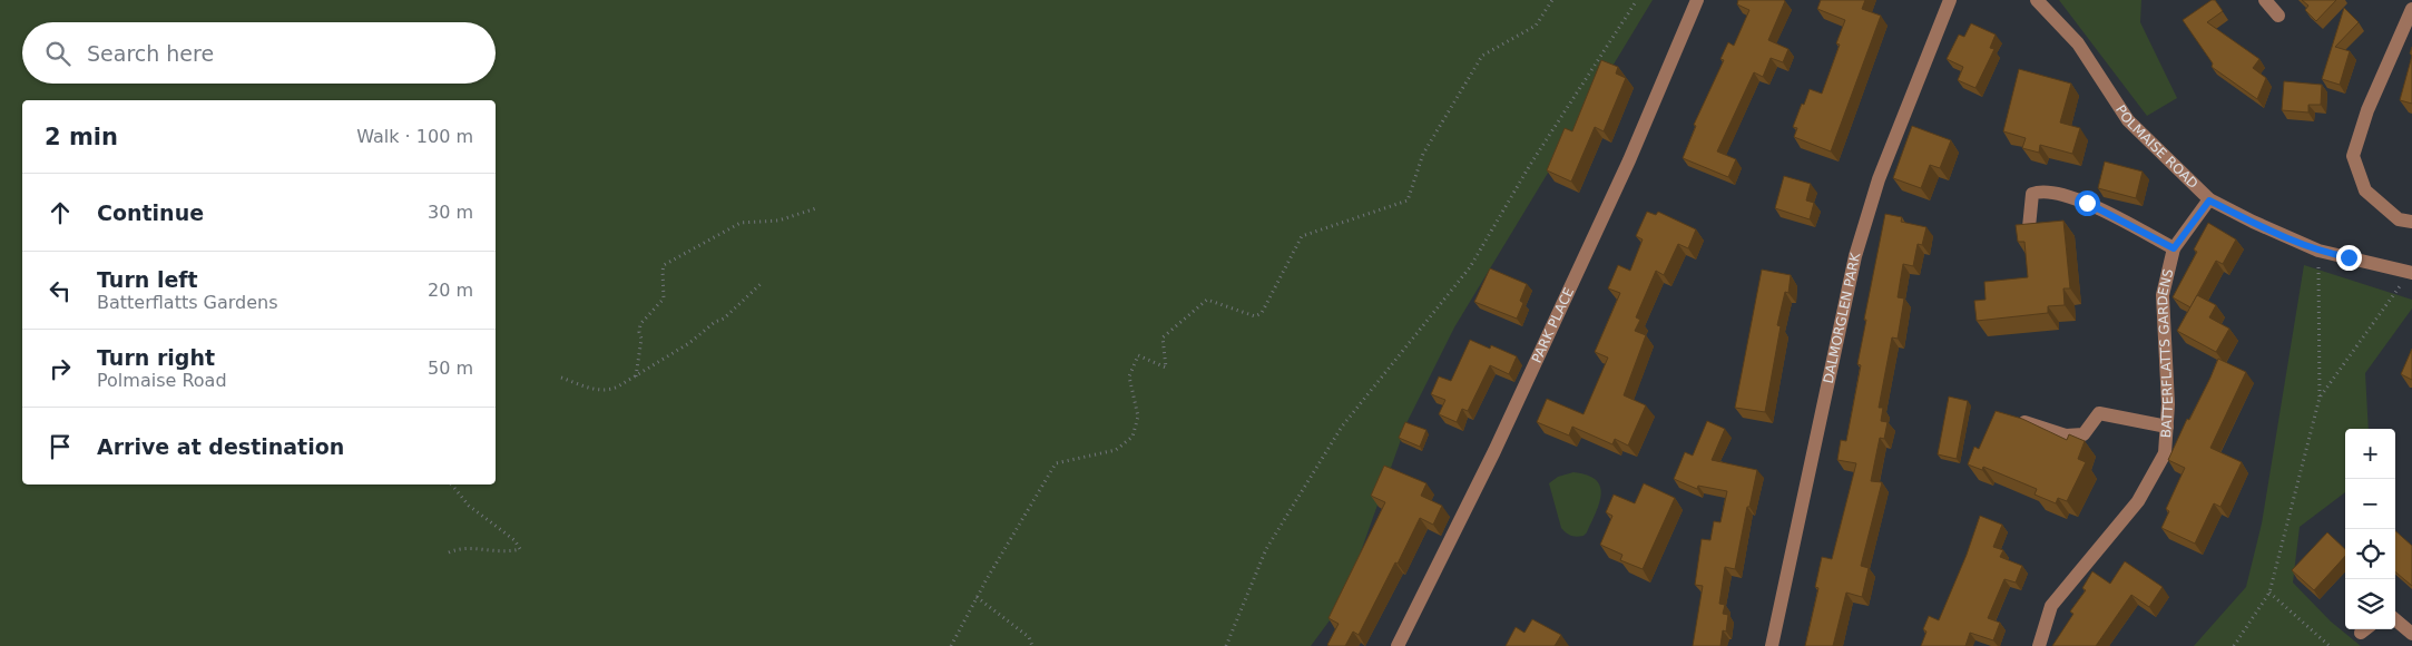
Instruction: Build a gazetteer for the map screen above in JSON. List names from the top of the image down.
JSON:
{
  "streets": {
    "street": [
      "POLMAISE ROAD",
      "DALMORGLEN PARK",
      "PARK PLACE",
      "BATTERFLATTS GARDENS"
    ]
  },
  "crossings": [
    ["POLMAISE ROAD", "BATTERFLATTS GARDENS"]
  ],
  "page": {
    "search": "Search here",
    "heading": ["2 min", "Walk · 100 m"],
    "list": [
      ["Continue", "30 m"],
      ["Turn left", "Batterflatts Gardens", "20 m"],
      ["Turn right", "Polmaise Road", "50 m"],
      "Arrive at destination"
    ],
    "map_buttons": ["+", "−"]
  }
}
